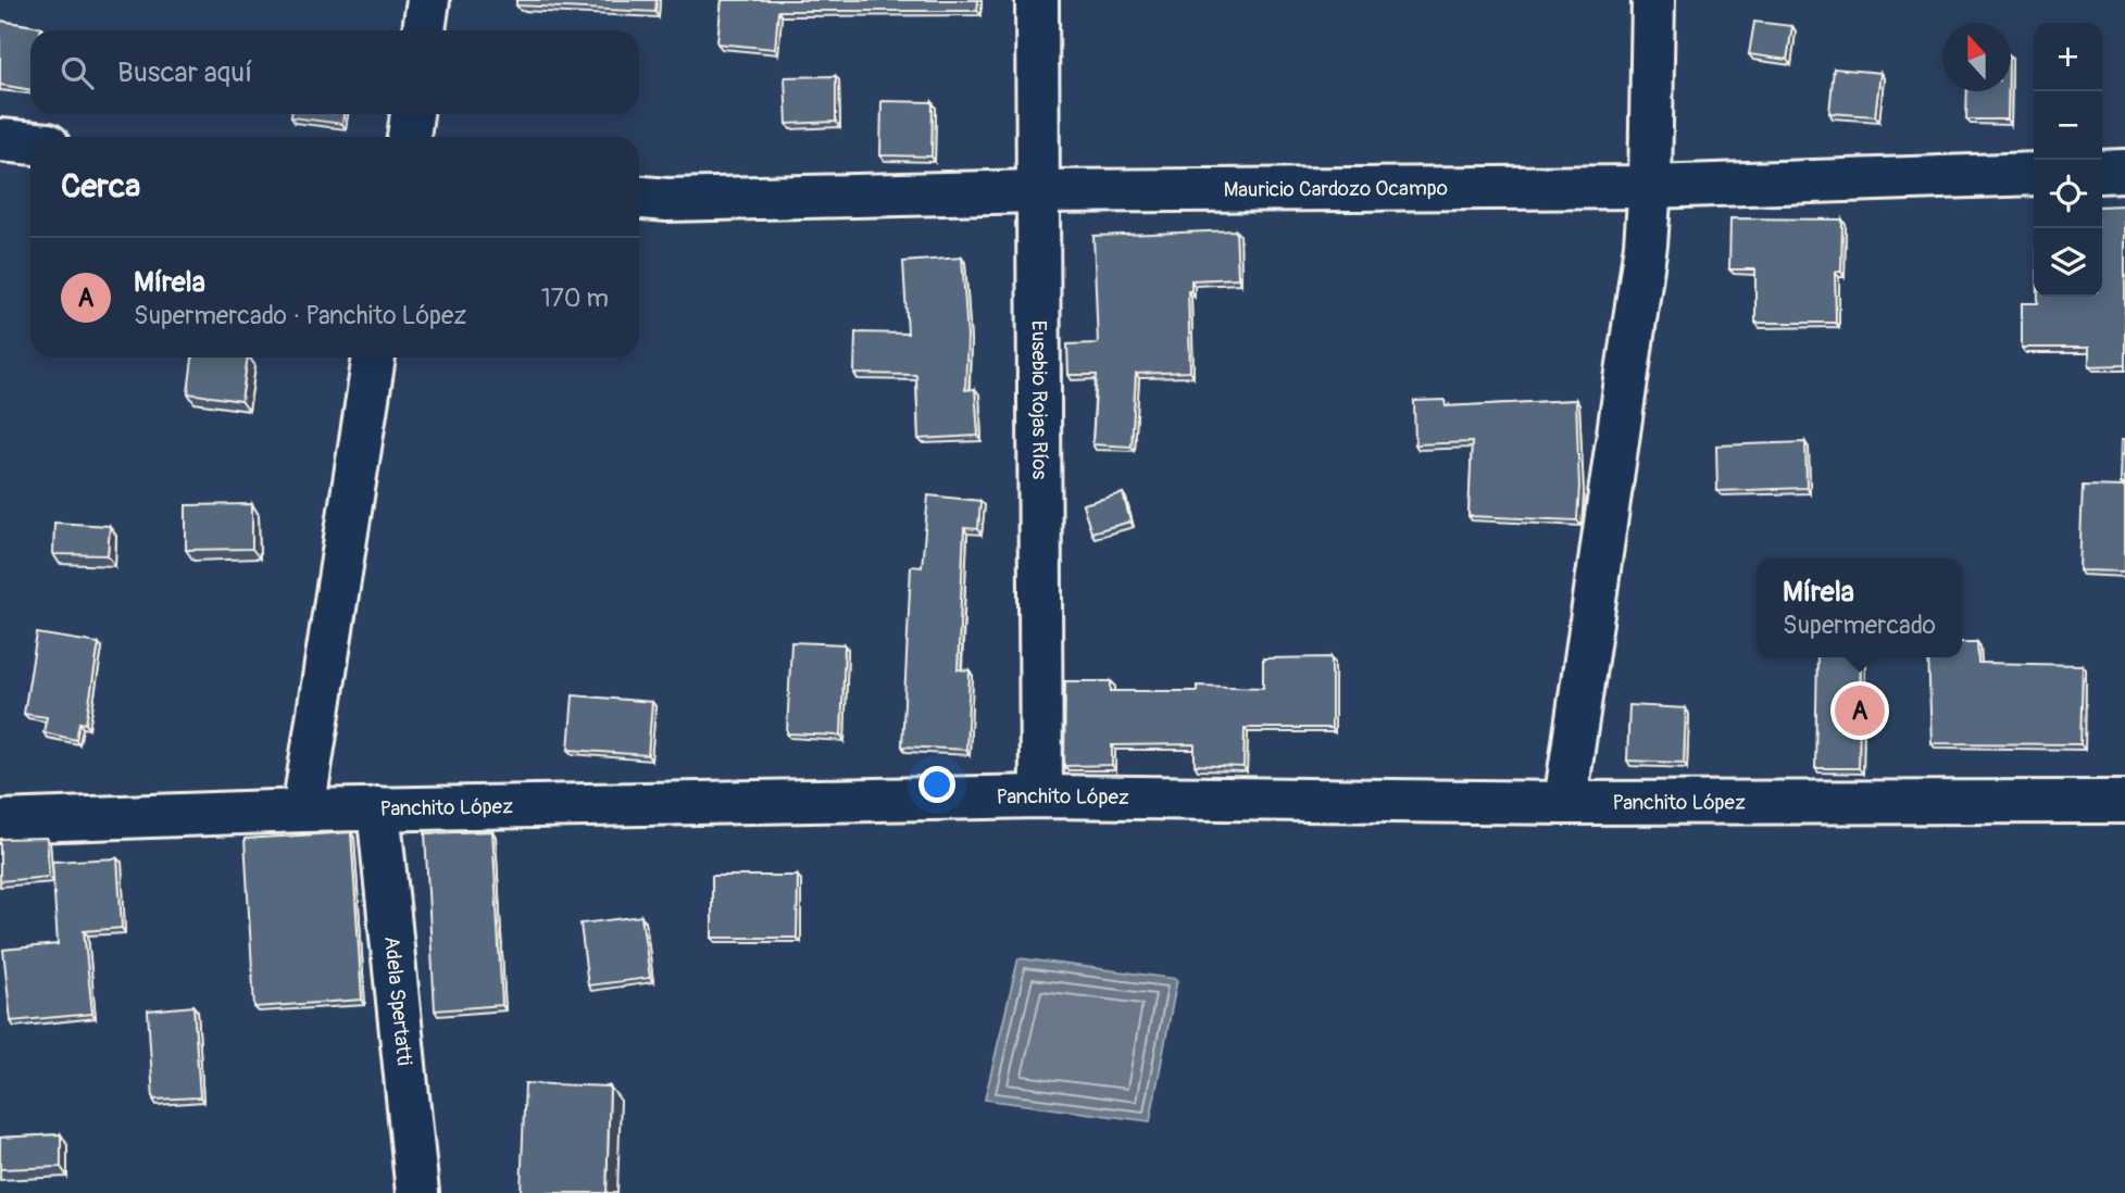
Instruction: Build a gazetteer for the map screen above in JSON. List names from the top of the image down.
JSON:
{
  "streets": {
    "street": [
      "Mauricio Cardozo Ocampo",
      "Eusebio Rojas Ríos",
      "Panchito López",
      "Adela Spertatti"
    ]
  },
  "crossings": [
    ["Mauricio Cardozo Ocampo", "Eusebio Rojas Ríos"],
    ["Eusebio Rojas Ríos", "Panchito López"],
    ["Panchito López", "Adela Spertatti"]
  ],
  "north": "top",
  "page": {
    "map_buttons": ["+", "−"],
    "search": "Buscar aquí",
    "heading": "Cerca",
    "list": [
      {
        "mark": "A",
        "name": "Mírela",
        "note": "Supermercado · Panchito López",
        "value": "170 m"
      }
    ],
    "popup": ["Mírela", "Supermercado"],
    "pins": "A"
  }
}
